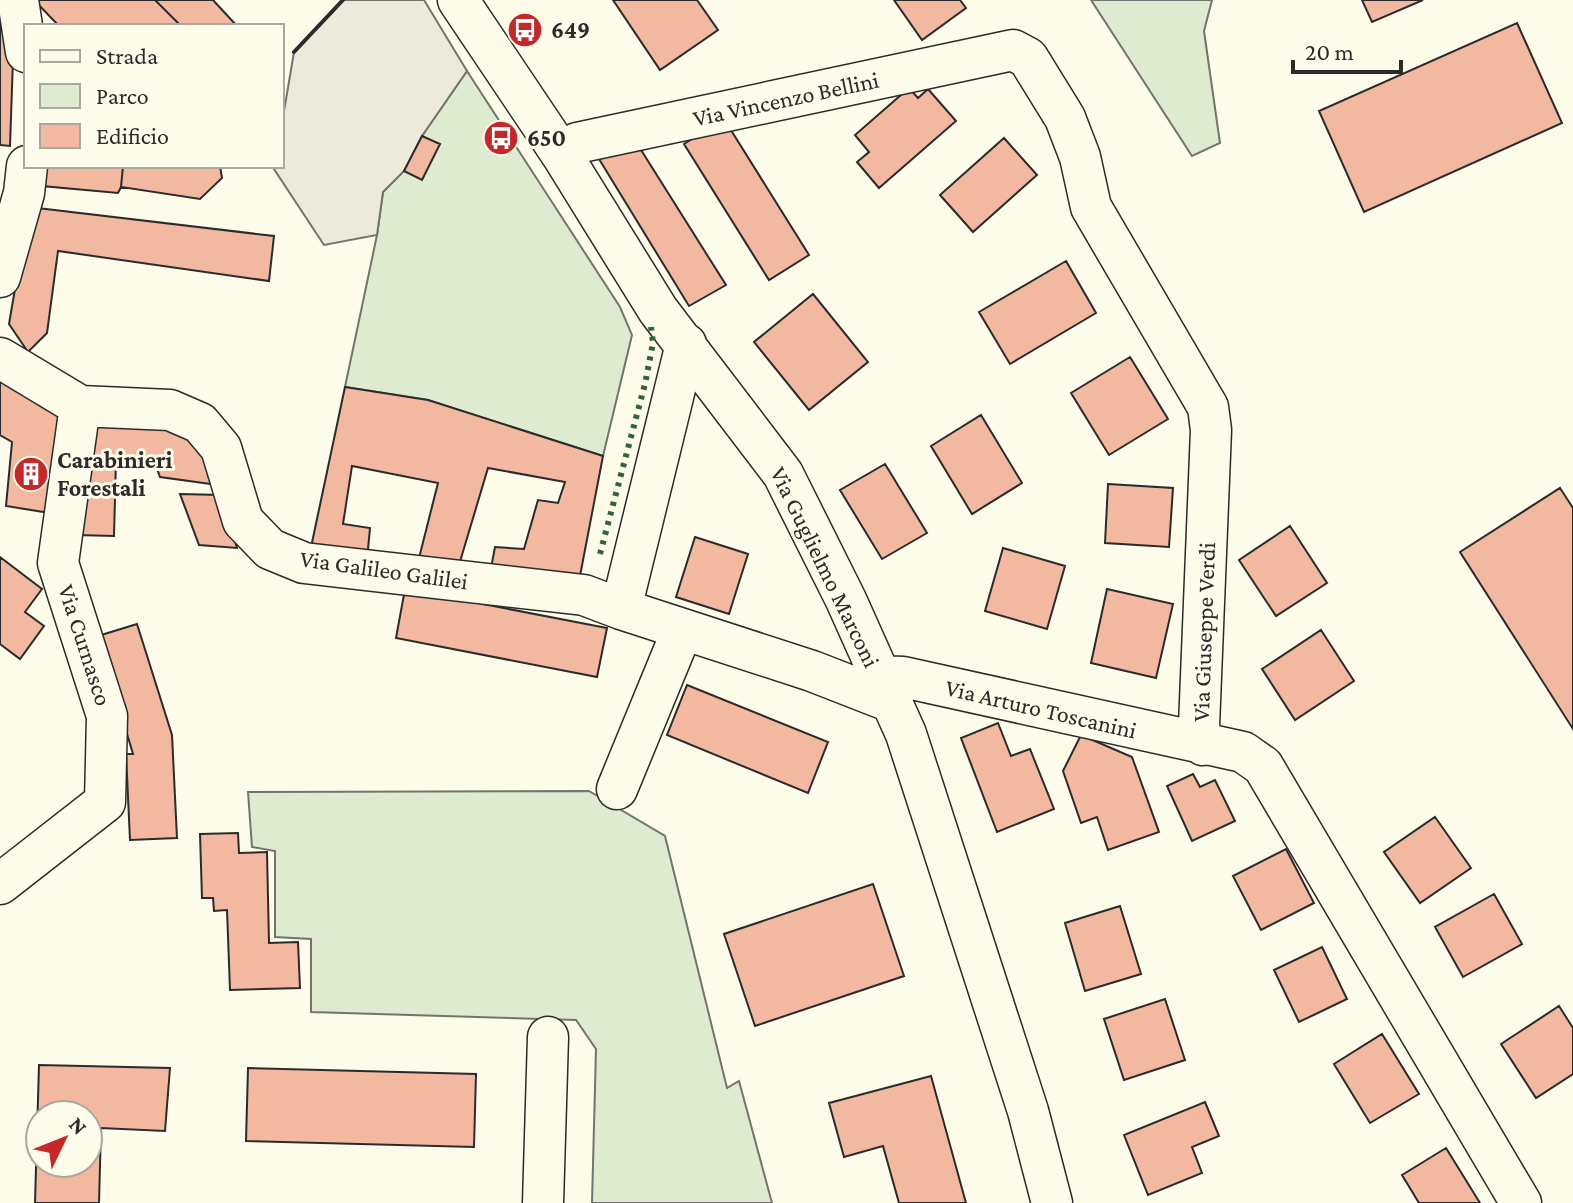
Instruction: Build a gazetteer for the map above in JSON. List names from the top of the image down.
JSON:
{
  "streets": {
    "street": [
      "Via Vincenzo Bellini",
      "Via Guglielmo Marconi",
      "Via Galileo Galilei",
      "Via Giuseppe Verdi",
      "Via Curnasco",
      "Via Arturo Toscanini"
    ]
  },
  "crossings": [
    ["Via Vincenzo Bellini", "Via Guglielmo Marconi"],
    ["Via Vincenzo Bellini", "Via Giuseppe Verdi"],
    ["Via Guglielmo Marconi", "Via Arturo Toscanini"],
    ["Via Galileo Galilei", "Via Curnasco"],
    ["Via Galileo Galilei", "Via Arturo Toscanini"],
    ["Via Giuseppe Verdi", "Via Arturo Toscanini"]
  ],
  "places": {
    "bus stop": ["649", "650"],
    "building": ["Carabinieri Forestali"]
  },
  "legend": ["Strada", "Parco", "Edificio"],
  "scale_bar": "20 m",
  "north": "top right"
}
